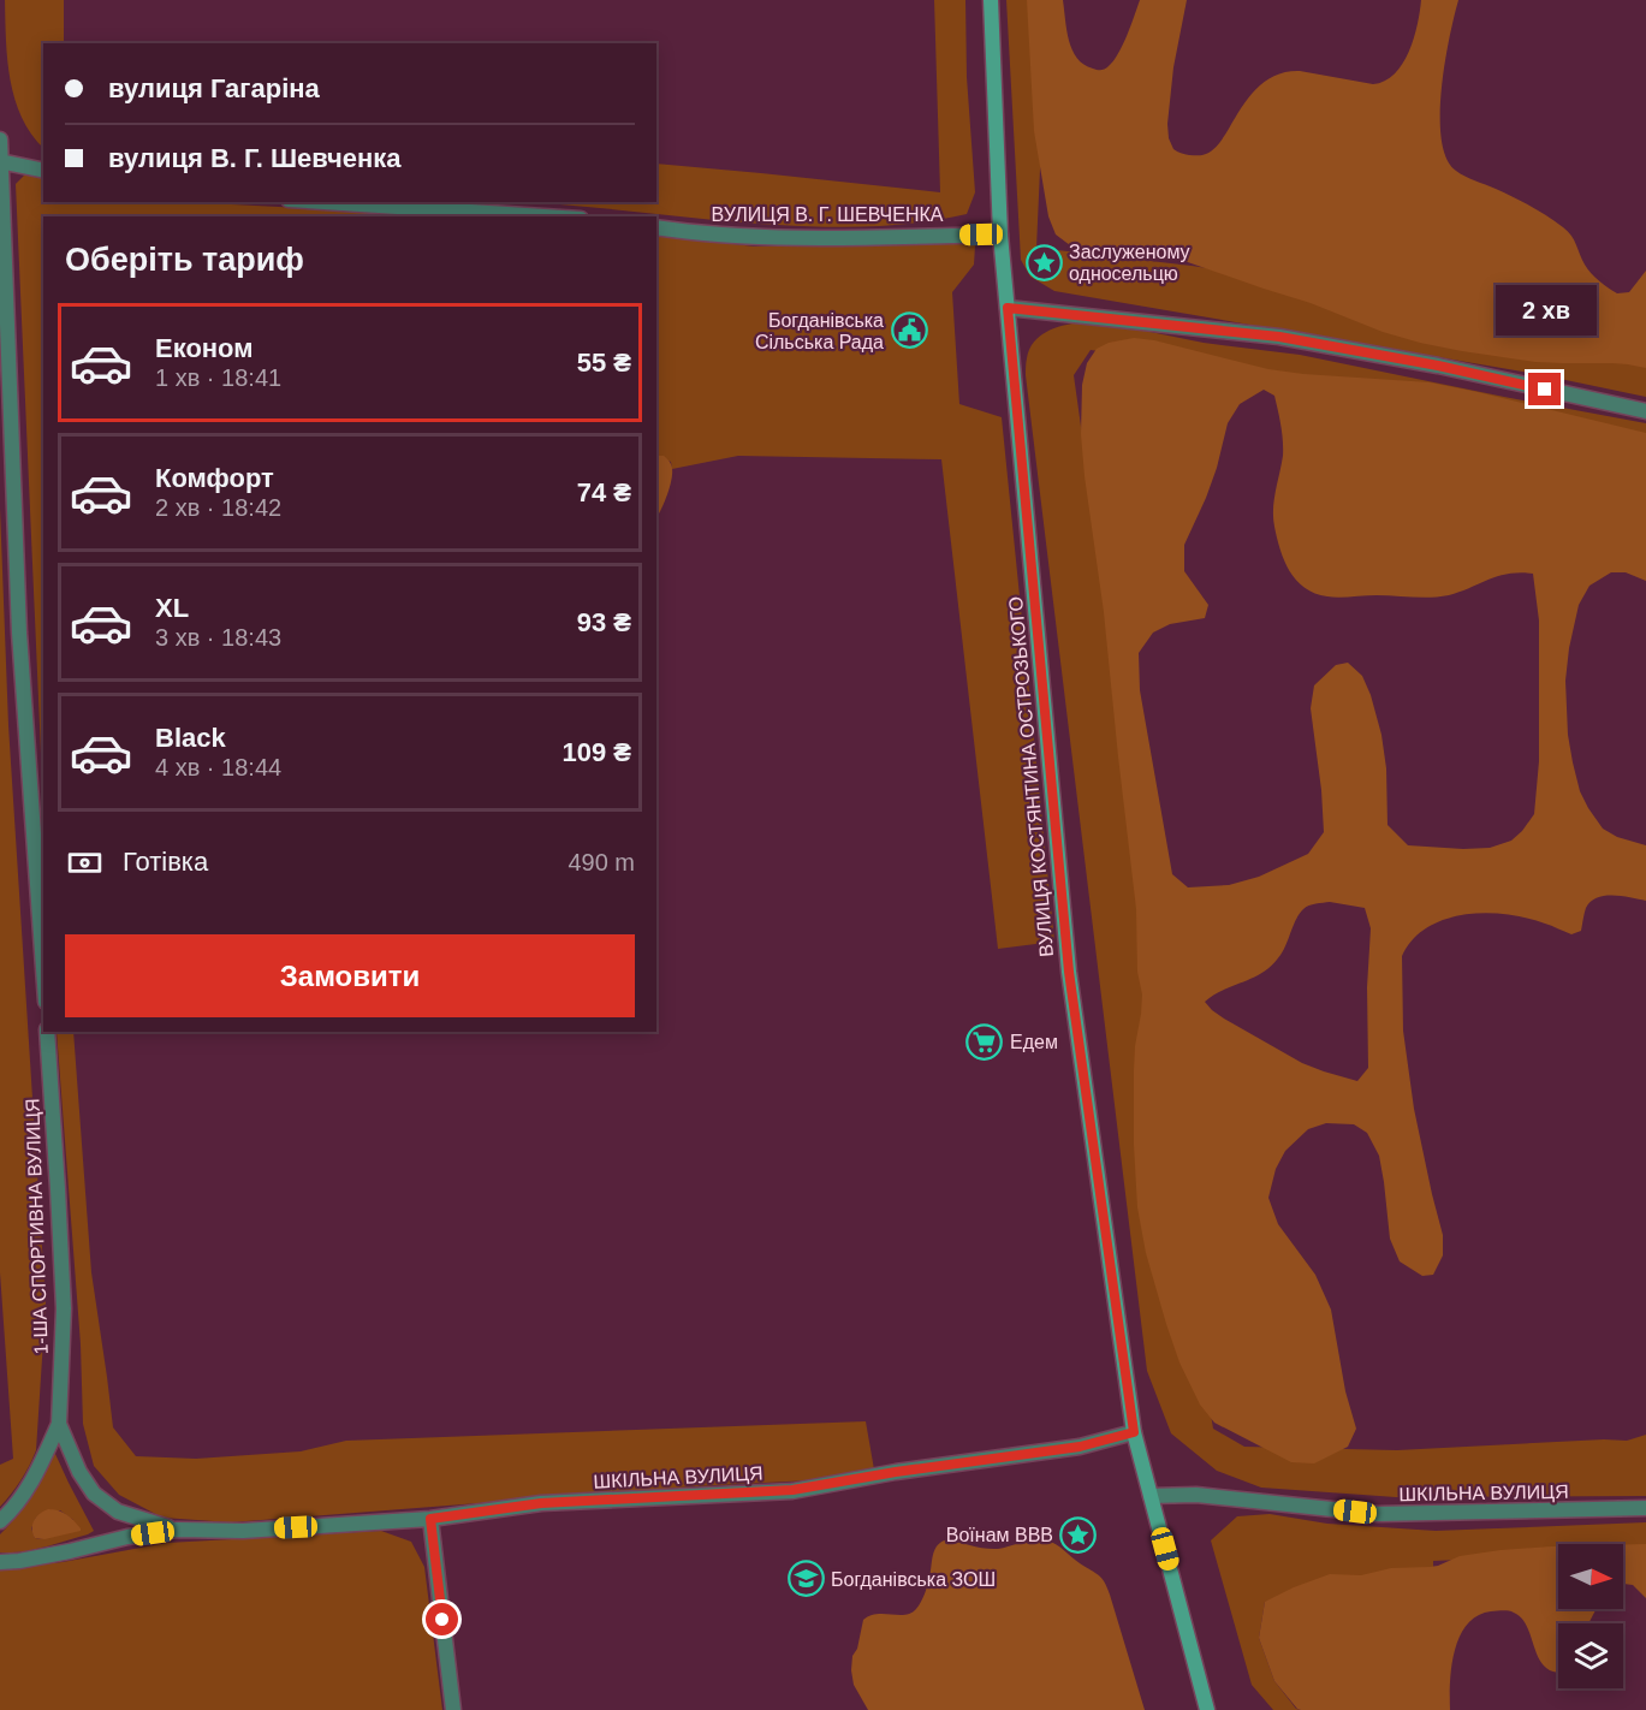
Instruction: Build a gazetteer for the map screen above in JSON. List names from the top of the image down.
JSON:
{
  "streets": {
    "street": [
      "ВУЛИЦЯ В. Г. ШЕВЧЕНКА",
      "ВУЛИЦЯ КОСТЯНТИНА ОСТРОЗЬКОГО",
      "1-ША СПОРТИВНА ВУЛИЦЯ",
      "ШКІЛЬНА ВУЛИЦЯ"
    ]
  },
  "crossings": [
    ["ВУЛИЦЯ В. Г. ШЕВЧЕНКА", "ВУЛИЦЯ КОСТЯНТИНА ОСТРОЗЬКОГО"],
    ["ВУЛИЦЯ КОСТЯНТИНА ОСТРОЗЬКОГО", "ШКІЛЬНА ВУЛИЦЯ"],
    ["1-ША СПОРТИВНА ВУЛИЦЯ", "ШКІЛЬНА ВУЛИЦЯ"]
  ],
  "places": {
    "place": ["Заслуженому односельцю", "Воїнам ВВВ"],
    "public building": ["Богданівська Сільська Рада"],
    "supermarket": ["Едем"],
    "school or university": ["Богданівська ЗОШ"]
  },
  "north": "right",
  "page": {
    "banner": ["вулиця Гагаріна", "вулиця В. Г. Шевченка"],
    "heading": "Оберіть тариф",
    "bubble": "2 хв",
    "list": [
      {
        "name": "Економ",
        "note": "1 хв · 18:41",
        "value": "55 ₴"
      },
      {
        "name": "Комфорт",
        "note": "2 хв · 18:42",
        "value": "74 ₴"
      },
      {
        "name": "XL",
        "note": "3 хв · 18:43",
        "value": "93 ₴"
      },
      {
        "name": "Black",
        "note": "4 хв · 18:44",
        "value": "109 ₴"
      }
    ],
    "pay": ["Готівка", "490 m"],
    "buttons": "Замовити"
  }
}
